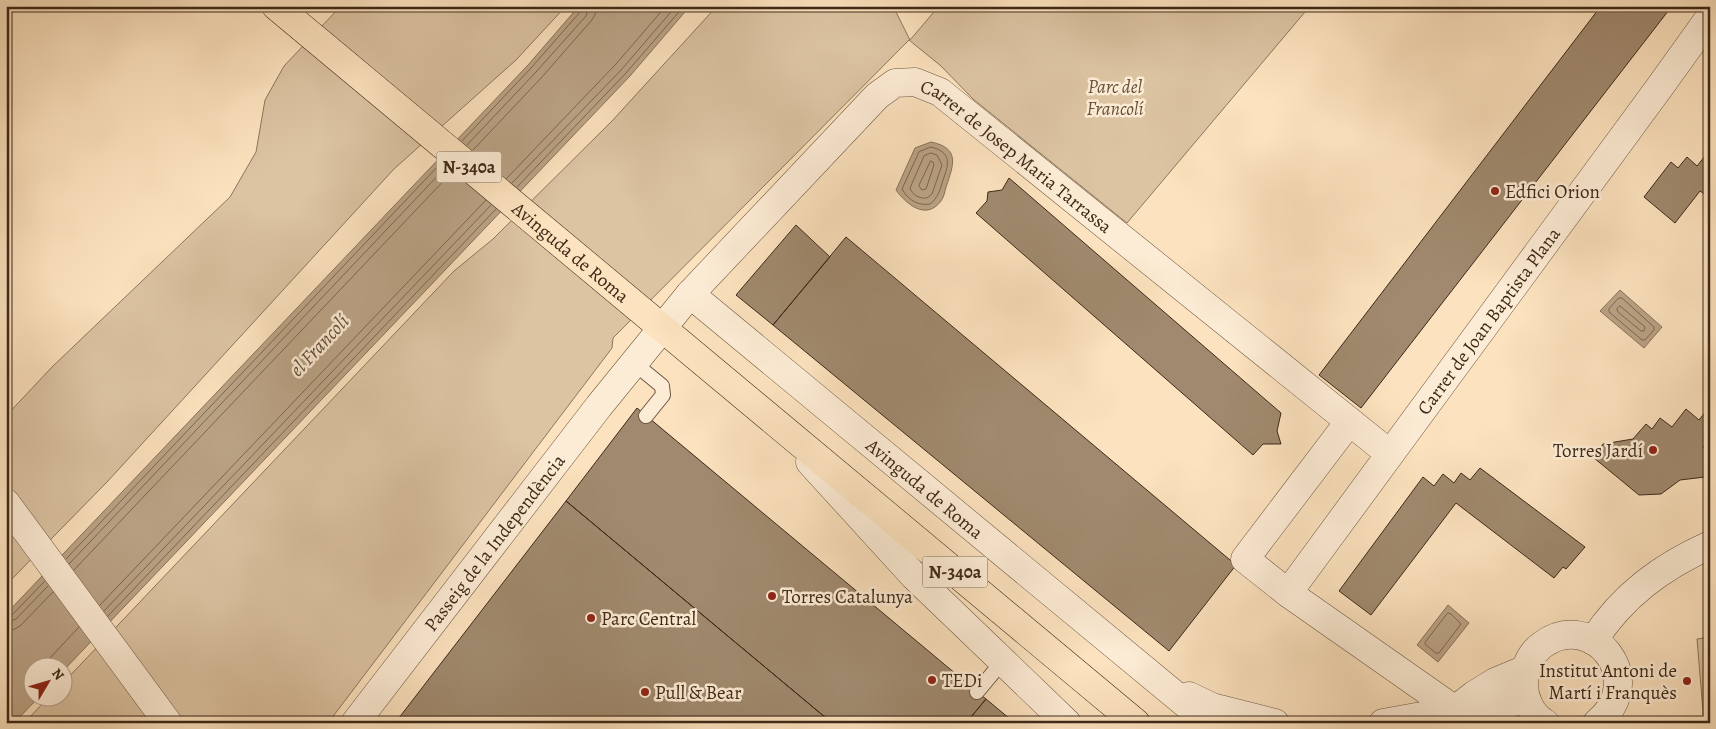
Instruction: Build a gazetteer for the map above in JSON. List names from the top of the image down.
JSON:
{
  "streets": {
    "main road": ["N-340a", "Avinguda de Roma"],
    "street": ["Carrer de Josep Maria Tarrassa", "Carrer de Joan Baptista Plana", "Passeig de la Independència"]
  },
  "crossings": [
    ["Carrer de Josep Maria Tarrassa", "Avinguda de Roma"],
    ["Carrer de Josep Maria Tarrassa", "Passeig de la Independència"],
    ["Avinguda de Roma", "Passeig de la Independència"]
  ],
  "water": ["el Francolí"],
  "parks": ["Parc del Francolí"],
  "places": [
    "Edfici Orion",
    "Torres Jardí",
    "Torres Catalunya",
    "Parc Central",
    "TEDi",
    "Institut Antoni de Martí i Franquès",
    "Pull & Bear"
  ],
  "north": "top right"
}
